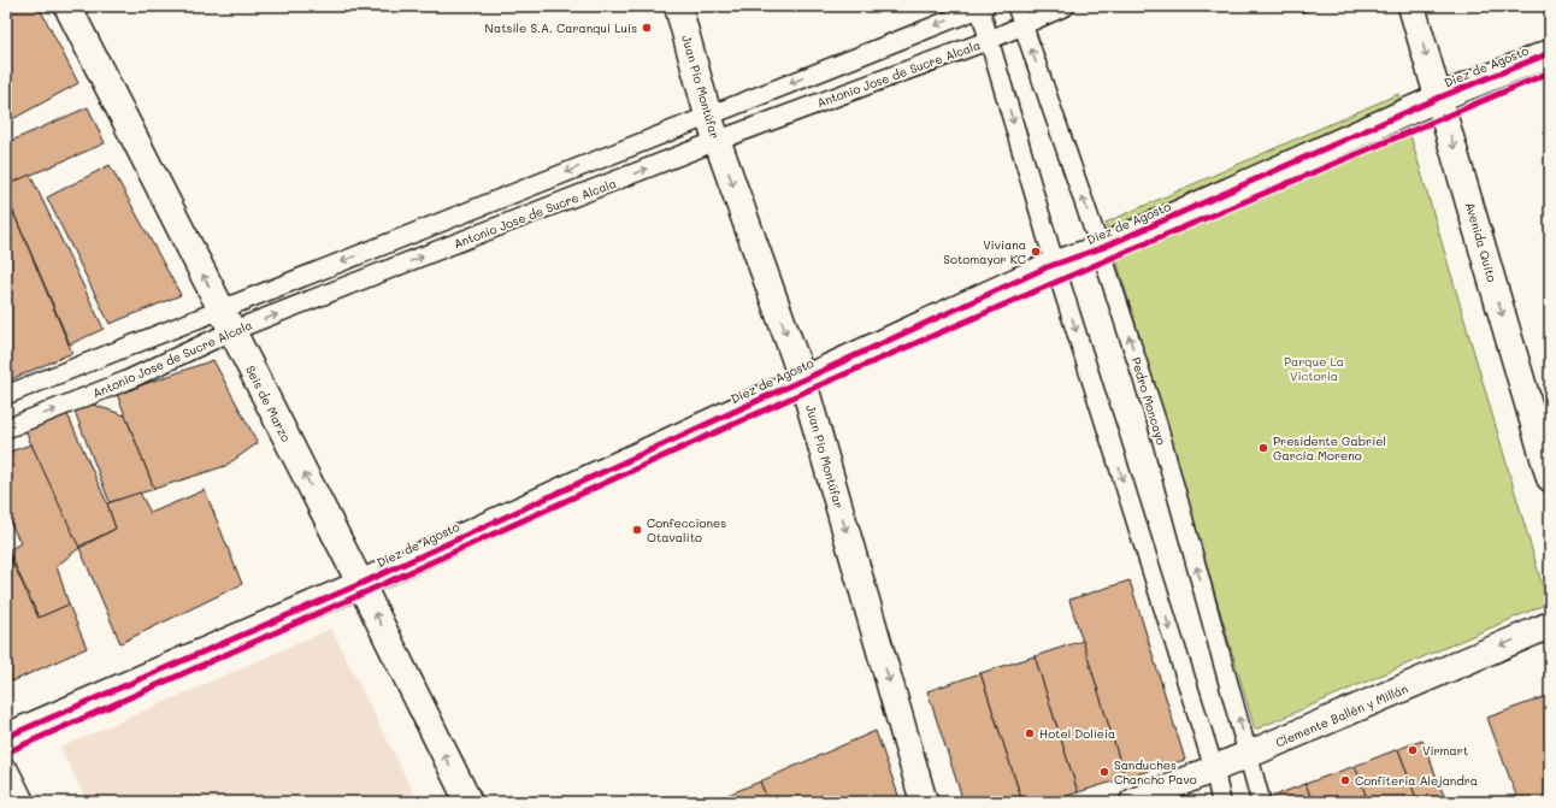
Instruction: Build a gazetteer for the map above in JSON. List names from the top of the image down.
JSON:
{
  "streets": {
    "street": [
      "Diez de Agosto",
      "Juan Pío Montúfar",
      "Avenida Quito",
      "Seis de Marzo",
      "Clemente Ballén y Millán"
    ],
    "lane": ["Antonio Jose de Sucre Alcala", "Pedro Moncayo"]
  },
  "crossings": [
    ["Diez de Agosto", "Juan Pío Montúfar"],
    ["Diez de Agosto", "Avenida Quito"],
    ["Diez de Agosto", "Pedro Moncayo"],
    ["Diez de Agosto", "Seis de Marzo"],
    ["Antonio Jose de Sucre Alcala", "Juan Pío Montúfar"],
    ["Antonio Jose de Sucre Alcala", "Pedro Moncayo"],
    ["Antonio Jose de Sucre Alcala", "Seis de Marzo"],
    ["Pedro Moncayo", "Clemente Ballén y Millán"]
  ],
  "one_way": [
    "Juan Pío Montúfar",
    "Avenida Quito",
    "Seis de Marzo",
    "Clemente Ballén y Millán"
  ],
  "parks": ["Parque La Victoria"],
  "places": [
    "Natsile S.A. Caranqui Luis",
    "Viviana Sotomayor KC",
    "Presidente Gabriel García Moreno",
    "Confecciones Otavalito",
    "Hotel Dolíeia",
    "Virmart",
    "Sanduches Chancho Pavo",
    "Confiteria Alejandra"
  ]
}
